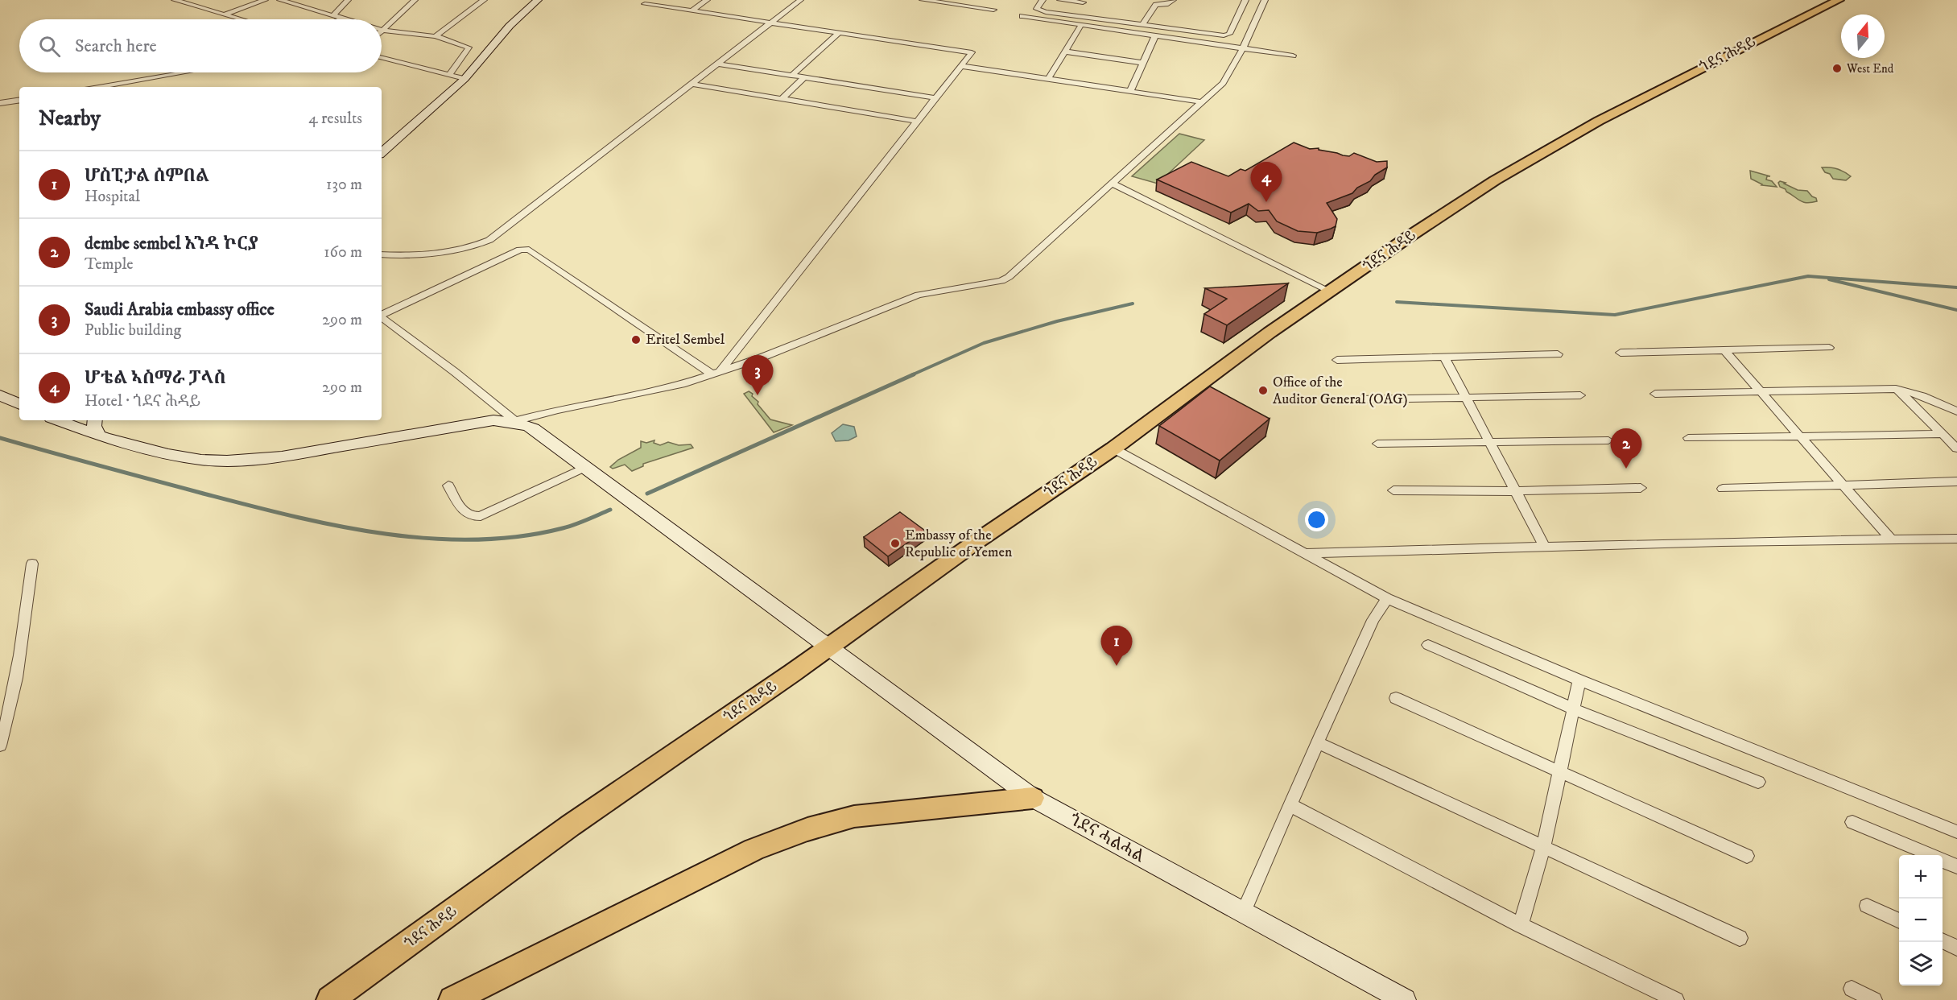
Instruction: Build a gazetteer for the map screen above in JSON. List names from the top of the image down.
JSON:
{
  "streets": {
    "main road": ["ጎደና ሕዳይ"],
    "street": ["ጎደና ሓልሓል"]
  },
  "crossings": [
    ["ጎደና ሕዳይ", "ጎደና ሓልሓል"]
  ],
  "places": [
    "West End",
    "Eritel Sembel",
    "Office of the Auditor General (OAG)",
    "Embassy of the Republic of Yemen"
  ],
  "north": "top",
  "page": {
    "search": "Search here",
    "heading": ["Nearby", "4 results"],
    "list": [
      {
        "mark": "1",
        "name": "ሆስፒታል ሰምበል",
        "note": "Hospital",
        "value": "130 m"
      },
      {
        "mark": "2",
        "name": "dembe sembel አንዳ ኮርያ",
        "note": "Temple",
        "value": "160 m"
      },
      {
        "mark": "3",
        "name": "Saudi Arabia embassy office",
        "note": "Public building",
        "value": "290 m"
      },
      {
        "mark": "4",
        "name": "ሆቴል ኣስማራ ፓላስ",
        "note": "Hotel · ጎደና ሕዳይ",
        "value": "290 m"
      }
    ],
    "pins": [
      "4",
      "3",
      "2",
      "1"
    ],
    "map_buttons": ["+", "−"]
  }
}
